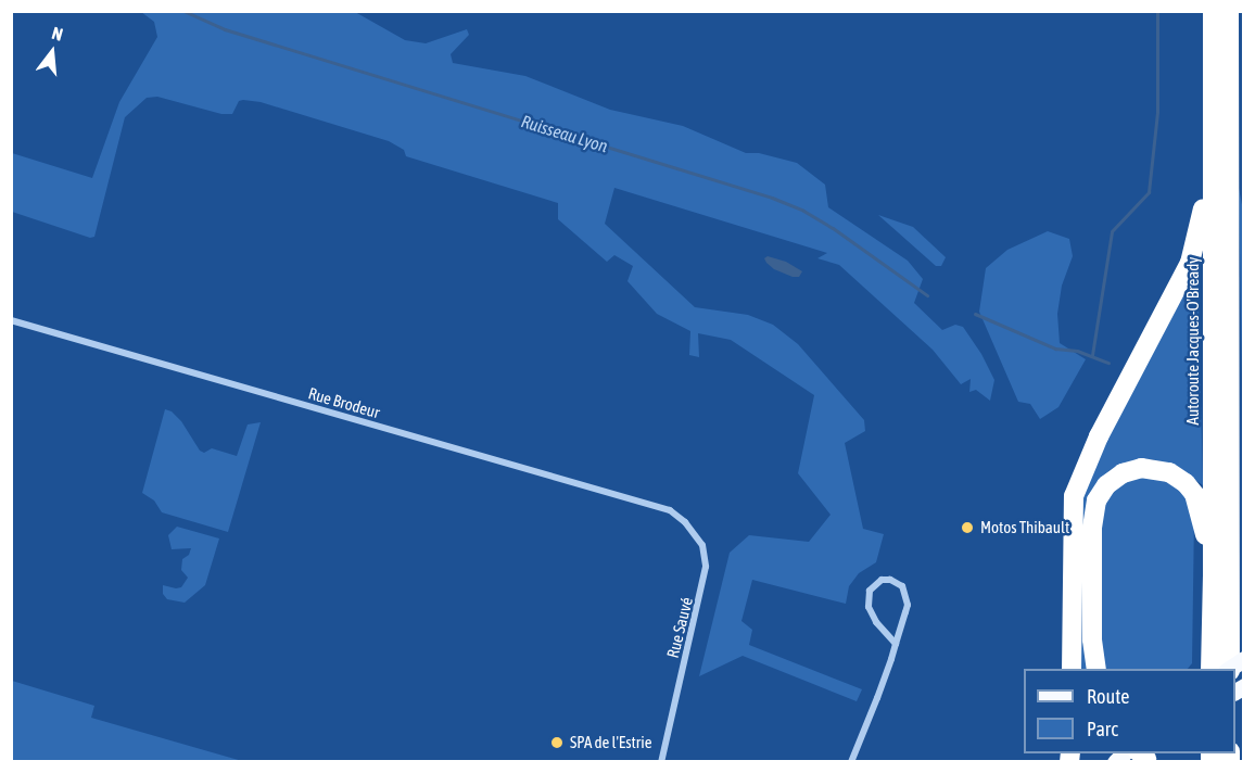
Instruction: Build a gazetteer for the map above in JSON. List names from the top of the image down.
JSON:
{
  "streets": {
    "highway": ["Autoroute Jacques-O'Bready"],
    "street": ["Rue Brodeur", "Rue Sauvé"]
  },
  "crossings": [
    ["Rue Brodeur", "Rue Sauvé"]
  ],
  "water": ["Ruisseau Lyon"],
  "places": ["Motos Thibault", "SPA de l'Estrie"],
  "legend": ["Route", "Parc"],
  "north": "top"
}
